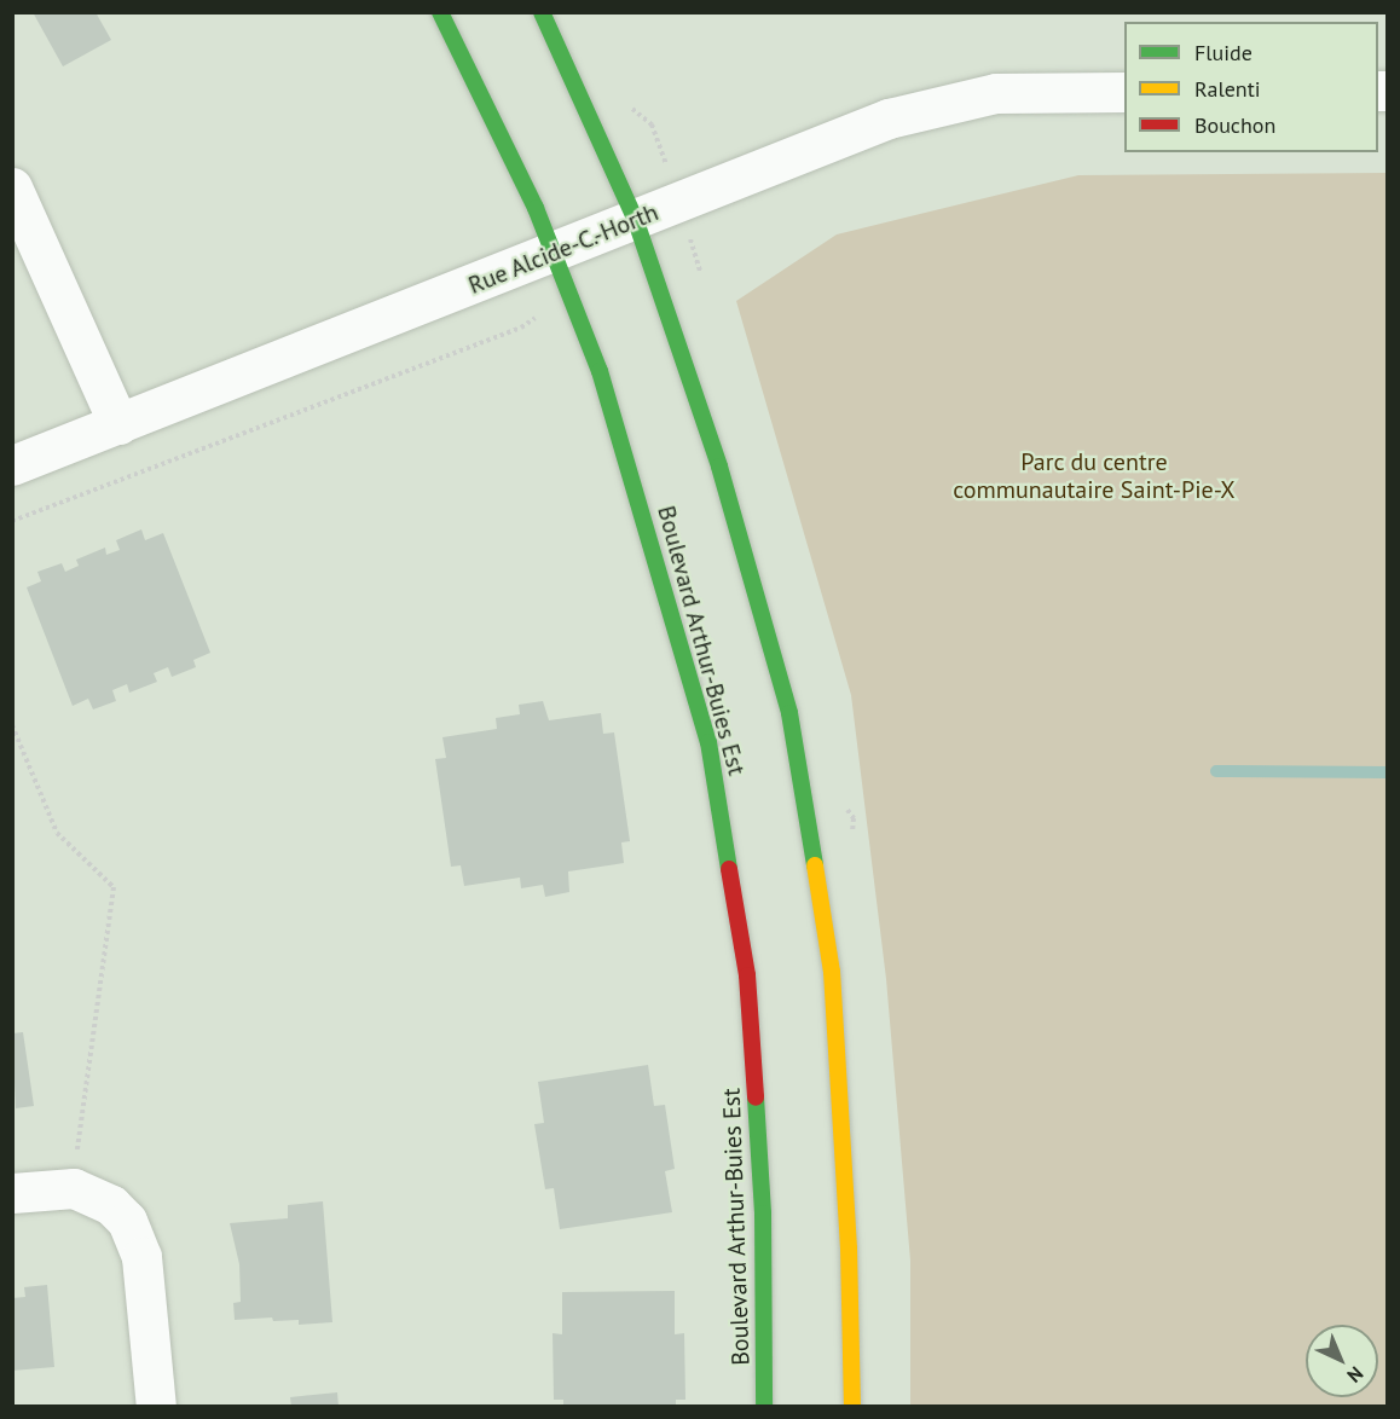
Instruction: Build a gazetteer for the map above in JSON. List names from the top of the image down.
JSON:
{
  "streets": {
    "street": ["Rue Alcide-C.-Horth", "Boulevard Arthur-Buies Est"]
  },
  "crossings": [
    ["Rue Alcide-C.-Horth", "Boulevard Arthur-Buies Est"]
  ],
  "parks": ["Parc du centre communautaire Saint-Pie-X"],
  "legend": ["Fluide", "Ralenti", "Bouchon"],
  "north": "bottom right"
}
